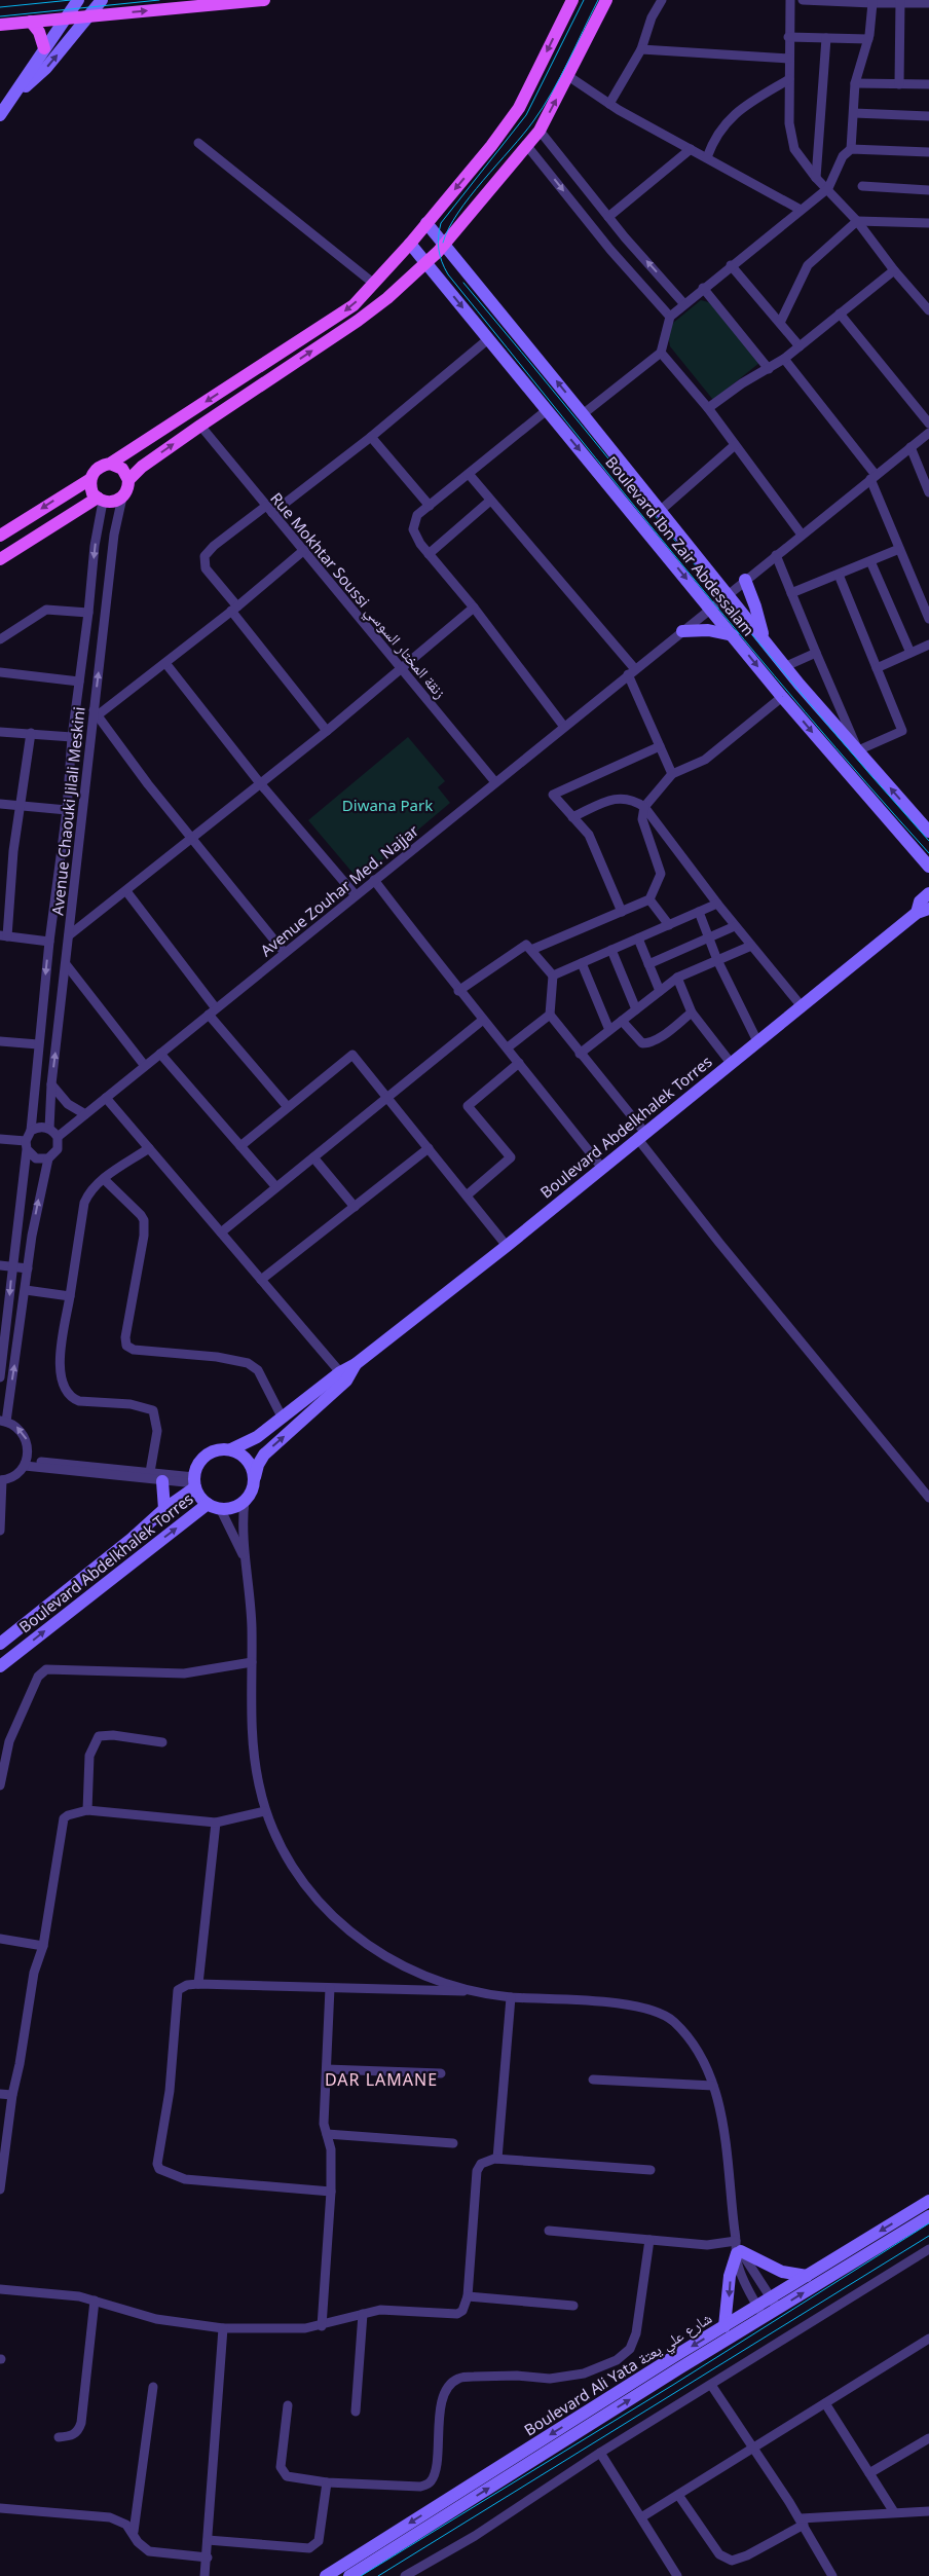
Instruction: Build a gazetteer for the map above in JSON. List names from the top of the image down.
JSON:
{
  "streets": {
    "street": [
      "Boulevard Ibn Zair Abdessalam",
      "Rue Mokhtar Soussi زنقة المختار السوسي",
      "Avenue Chaouki Jilali Meskini",
      "Avenue Zouhar Med. Najjar",
      "Boulevard Abdelkhalek Torres",
      "Boulevard Ali Yata شارع علي يعتة"
    ]
  },
  "crossings": [
    ["Boulevard Ibn Zair Abdessalam", "Avenue Zouhar Med. Najjar"],
    ["Rue Mokhtar Soussi زنقة المختار السوسي", "Avenue Zouhar Med. Najjar"],
    ["Avenue Chaouki Jilali Meskini", "Avenue Zouhar Med. Najjar"]
  ],
  "districts": ["DAR LAMANE"],
  "parks": ["Diwana Park"]
}
